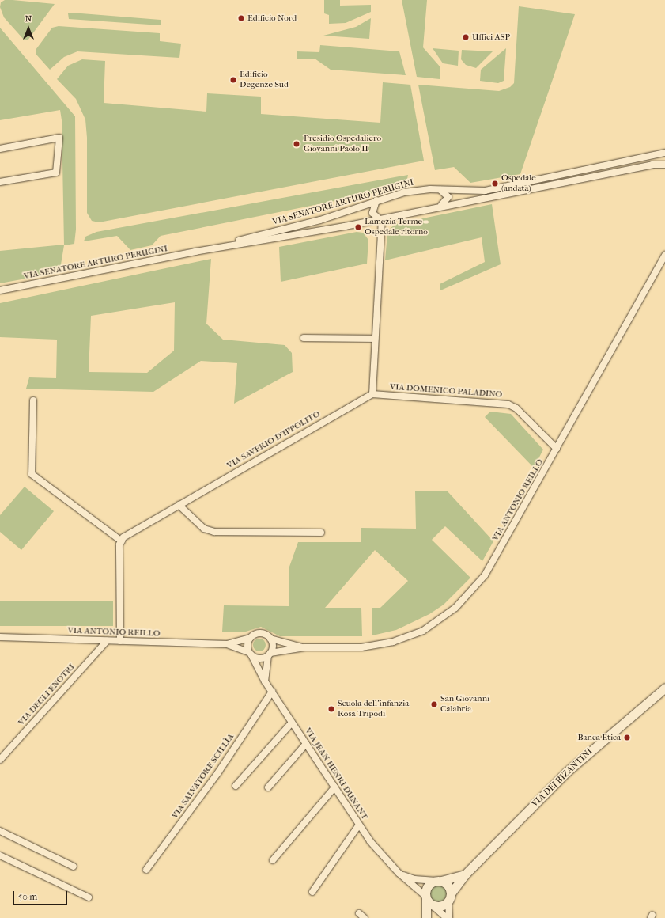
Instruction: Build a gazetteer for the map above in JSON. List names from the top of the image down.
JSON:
{
  "streets": {
    "street": [
      "VIA SENATORE ARTURO PERUGINI",
      "VIA DOMENICO PALADINO",
      "VIA SAVERIO D'IPPOLITO",
      "VIA ANTONIO REILLO",
      "VIA DEGLI ENOTRI",
      "VIA JEAN HENRI DUNANT",
      "VIA SALVATORE SCILLÌA",
      "VIA DEI BIZANTINI"
    ]
  },
  "crossings": [
    ["VIA DOMENICO PALADINO", "VIA SAVERIO D'IPPOLITO"],
    ["VIA DOMENICO PALADINO", "VIA ANTONIO REILLO"],
    ["VIA ANTONIO REILLO", "VIA DEGLI ENOTRI"],
    ["VIA ANTONIO REILLO", "VIA JEAN HENRI DUNANT"],
    ["VIA JEAN HENRI DUNANT", "VIA SALVATORE SCILLÌA"],
    ["VIA JEAN HENRI DUNANT", "VIA DEI BIZANTINI"]
  ],
  "places": [
    "Edificio Nord",
    "Uffici ASP",
    "Edificio Degenze Sud",
    "Presidio Ospedaliero Giovanni Paolo II",
    "Ospedale (andata)",
    "Lamezia Terme - Ospedale ritorno",
    "San Giovanni Calabria",
    "Scuola dell'infanzia Rosa Tripodi",
    "Banca Etica"
  ],
  "scale_bar": "50 m",
  "north": "top"
}
